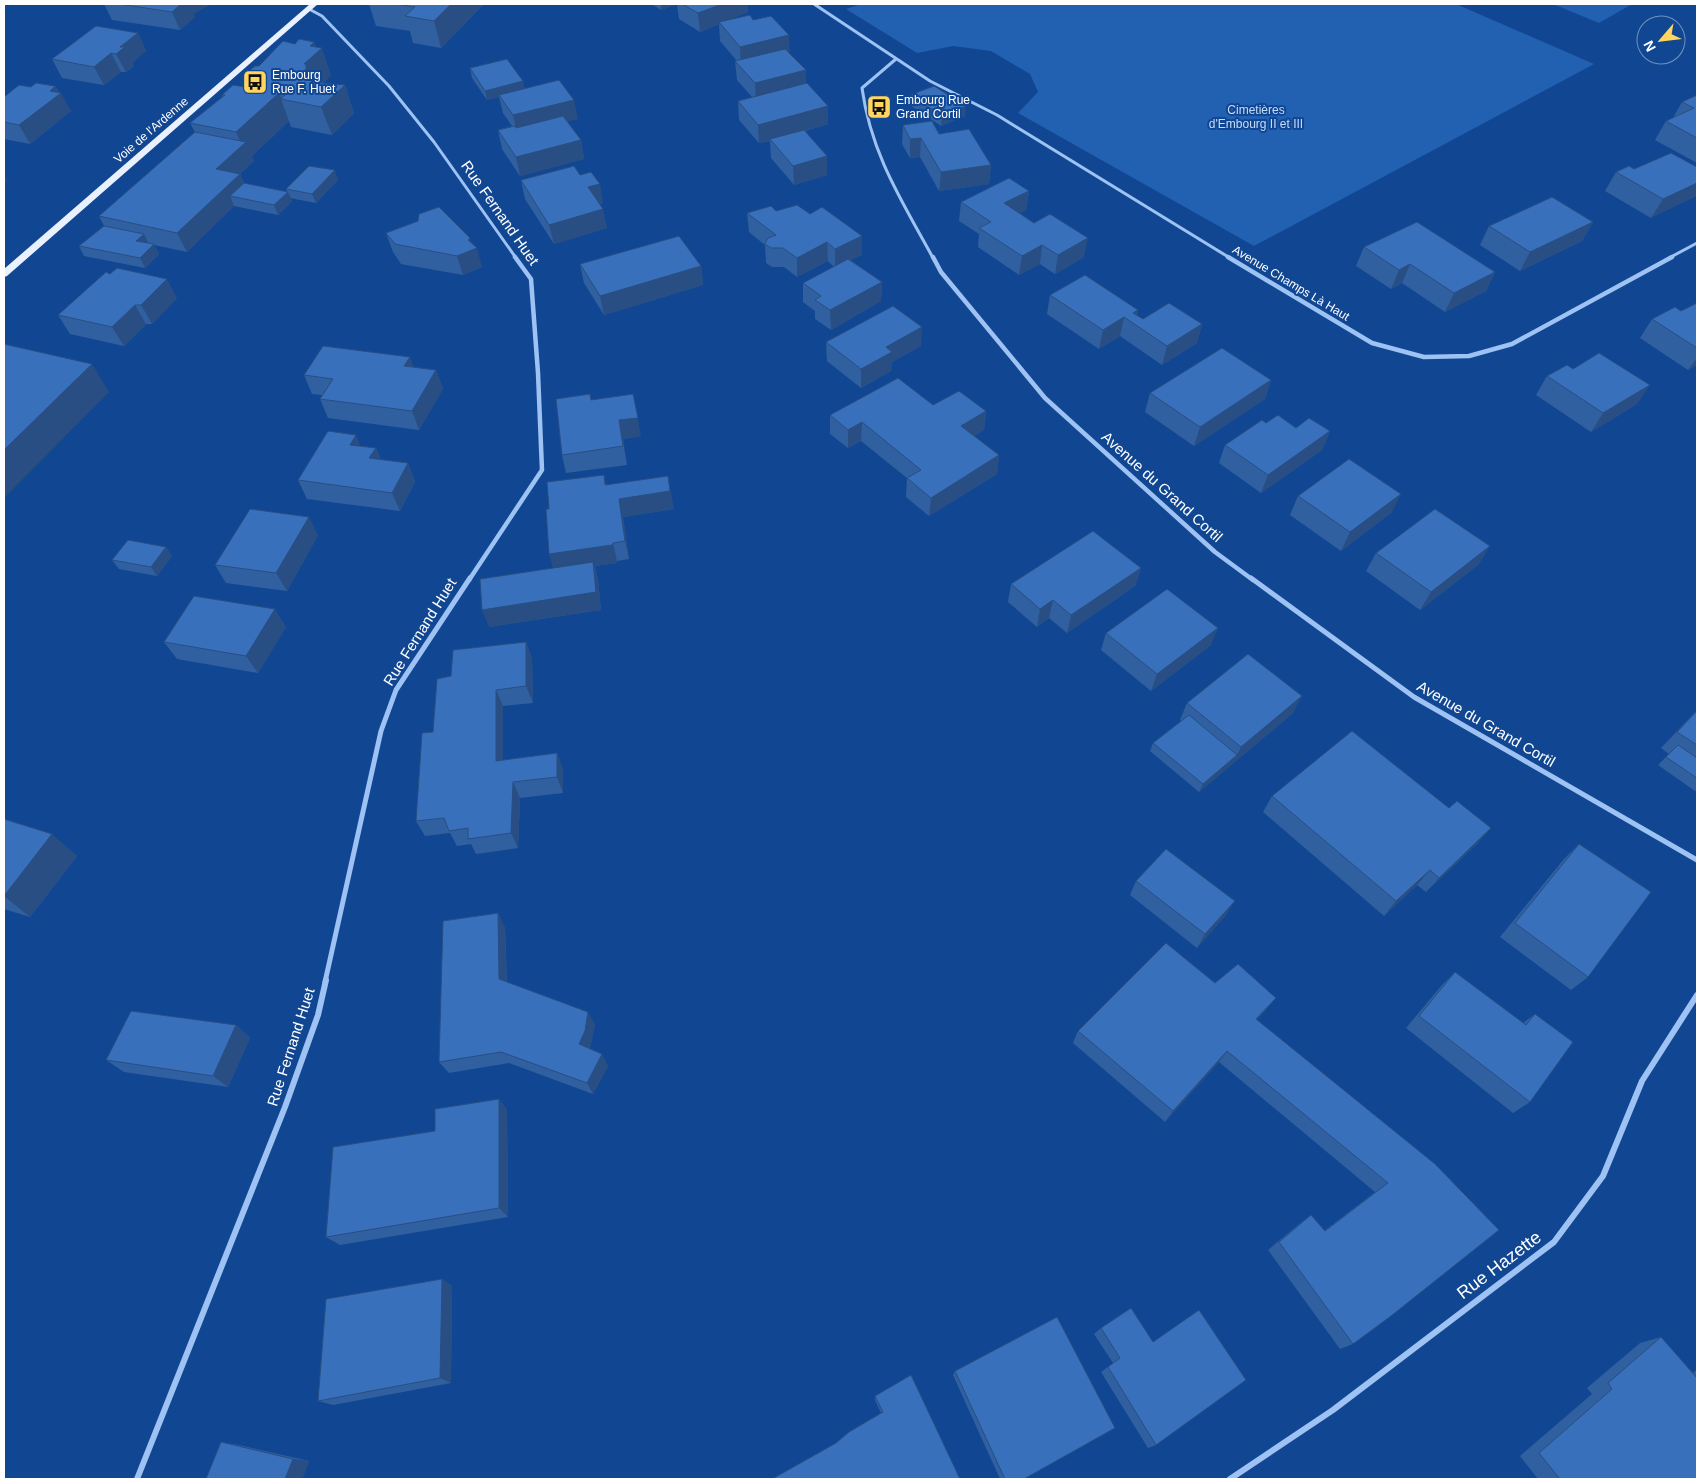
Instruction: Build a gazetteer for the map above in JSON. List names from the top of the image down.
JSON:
{
  "streets": {
    "main road": ["Voie de l'Ardenne"],
    "street": [
      "Rue Fernand Huet",
      "Avenue Champs Là Haut",
      "Avenue du Grand Cortil",
      "Rue Hazette"
    ]
  },
  "crossings": [
    ["Voie de l'Ardenne", "Rue Fernand Huet"],
    ["Avenue Champs Là Haut", "Avenue du Grand Cortil"]
  ],
  "parks": ["Cimetières d'Embourg II et III"],
  "places": {
    "bus stop": ["Embourg Rue F. Huet", "Embourg Rue Grand Cortil"]
  },
  "north": "bottom left"
}
